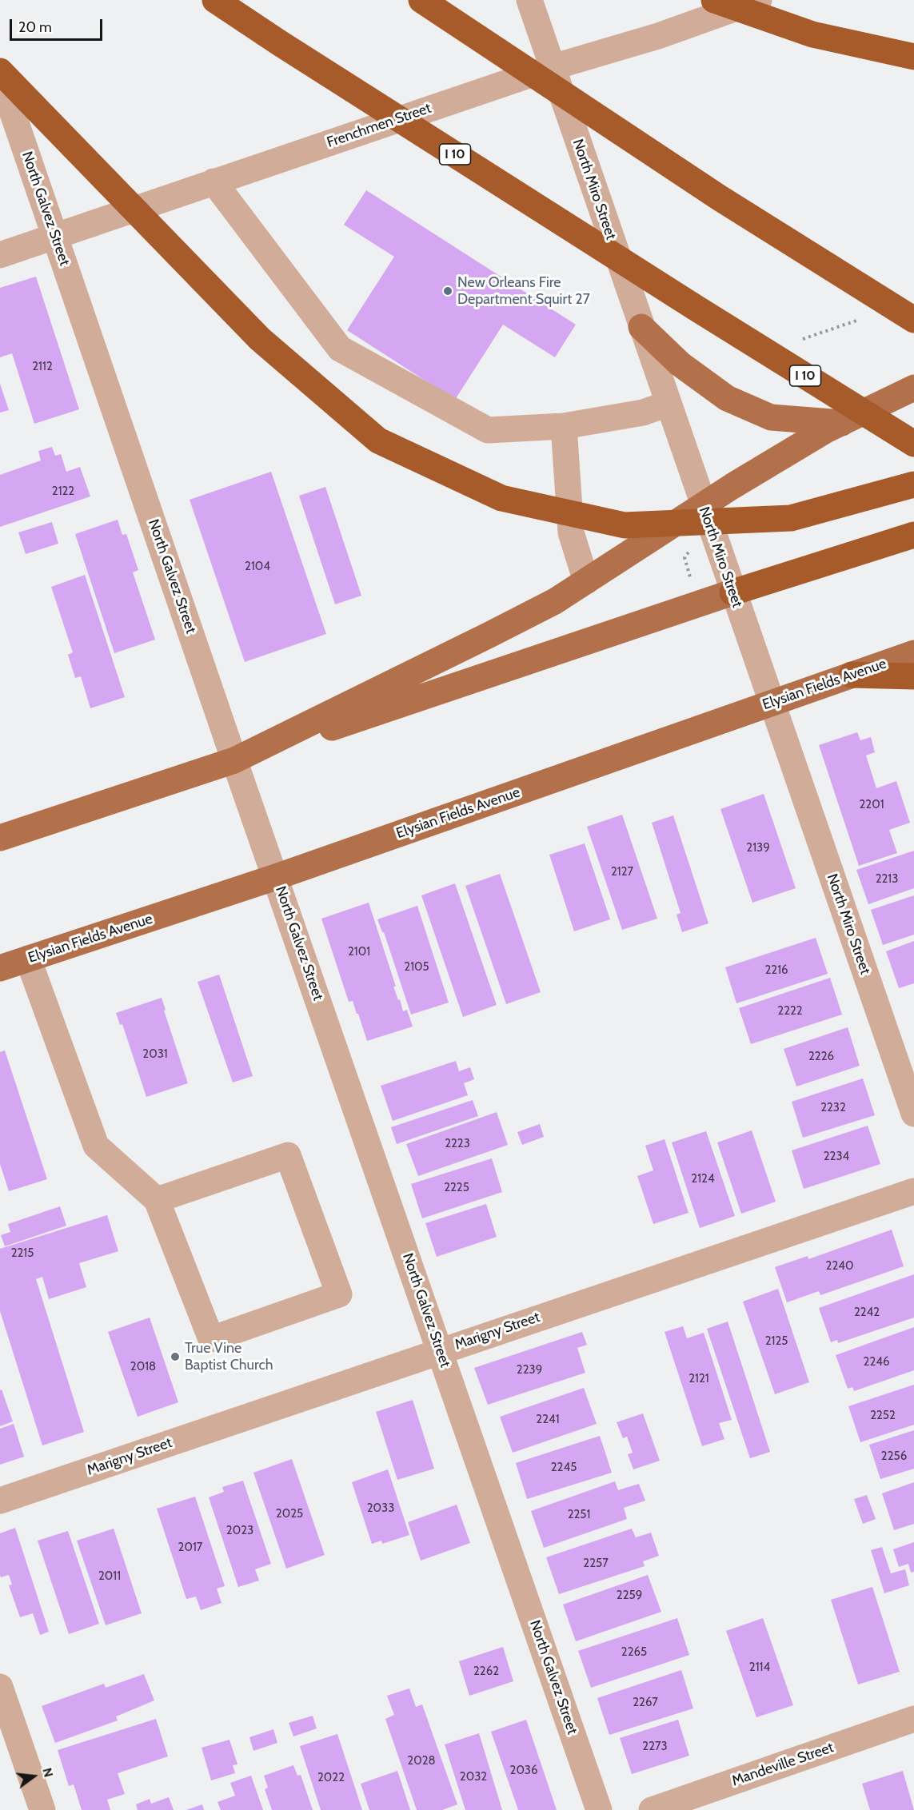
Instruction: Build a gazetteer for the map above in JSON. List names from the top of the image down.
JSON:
{
  "streets": {
    "highway": ["I 10"],
    "main road": ["Elysian Fields Avenue"],
    "street": [
      "Frenchmen Street",
      "North Miro Street",
      "North Galvez Street",
      "Marigny Street",
      "Mandeville Street"
    ]
  },
  "crossings": [
    ["Frenchmen Street", "North Miro Street"],
    ["Frenchmen Street", "North Galvez Street"],
    ["North Miro Street", "Elysian Fields Avenue"],
    ["North Galvez Street", "Elysian Fields Avenue"],
    ["North Galvez Street", "Marigny Street"]
  ],
  "places": ["New Orleans Fire Department Squirt 27", "True Vine Baptist Church"],
  "house_numbers": [
    "2112",
    "2122",
    "2104",
    "2201",
    "2139",
    "2127",
    "2213",
    "2101",
    "2105",
    "2216",
    "2222",
    "2031",
    "2226",
    "2232",
    "2223",
    "2234",
    "2124",
    "2225",
    "2215",
    "2240",
    "2242",
    "2125",
    "2246",
    "2018",
    "2239",
    "2121",
    "2252",
    "2241",
    "2256",
    "2245",
    "2033",
    "2025",
    "2251",
    "2023",
    "2017",
    "2257",
    "2011",
    "2259",
    "2265",
    "2114",
    "2262",
    "2267",
    "2273",
    "2028",
    "2036",
    "2032",
    "2022"
  ],
  "scale_bar": "20 m",
  "north": "right"
}
